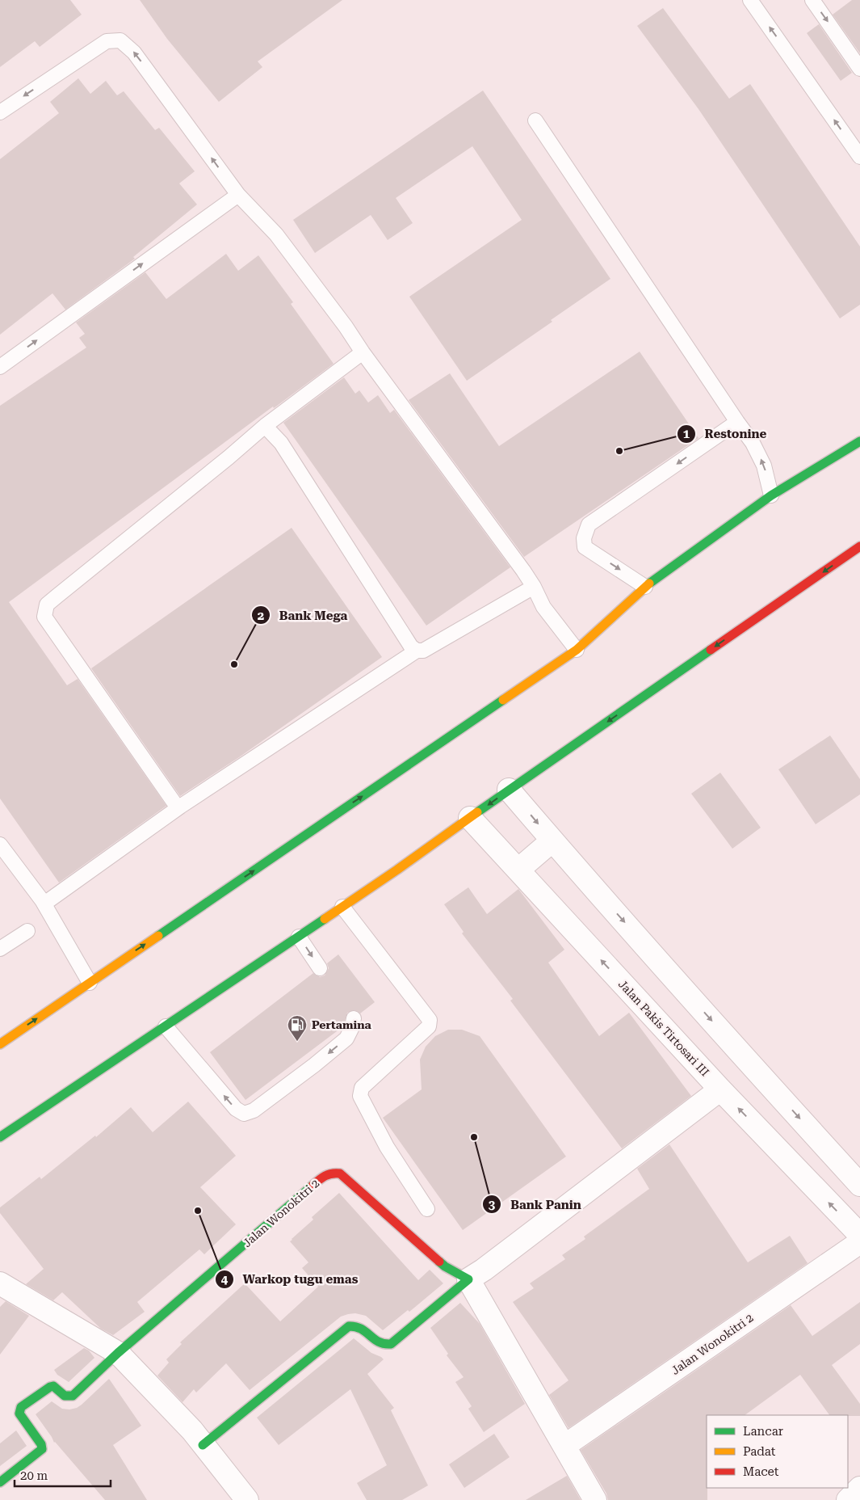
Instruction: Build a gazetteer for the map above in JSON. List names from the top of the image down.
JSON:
{
  "streets": {
    "main road": ["Jalan Wonokitri 2"],
    "street": ["Jalan Pakis Tirtosari III"]
  },
  "places": {
    "other": [
      "Restonine",
      "Bank Mega",
      "Bank Panin",
      "Warkop tugu emas"
    ],
    "fuel station": ["Pertamina"]
  },
  "legend": ["Lancar", "Padat", "Macet"],
  "scale_bar": "20 m"
}
